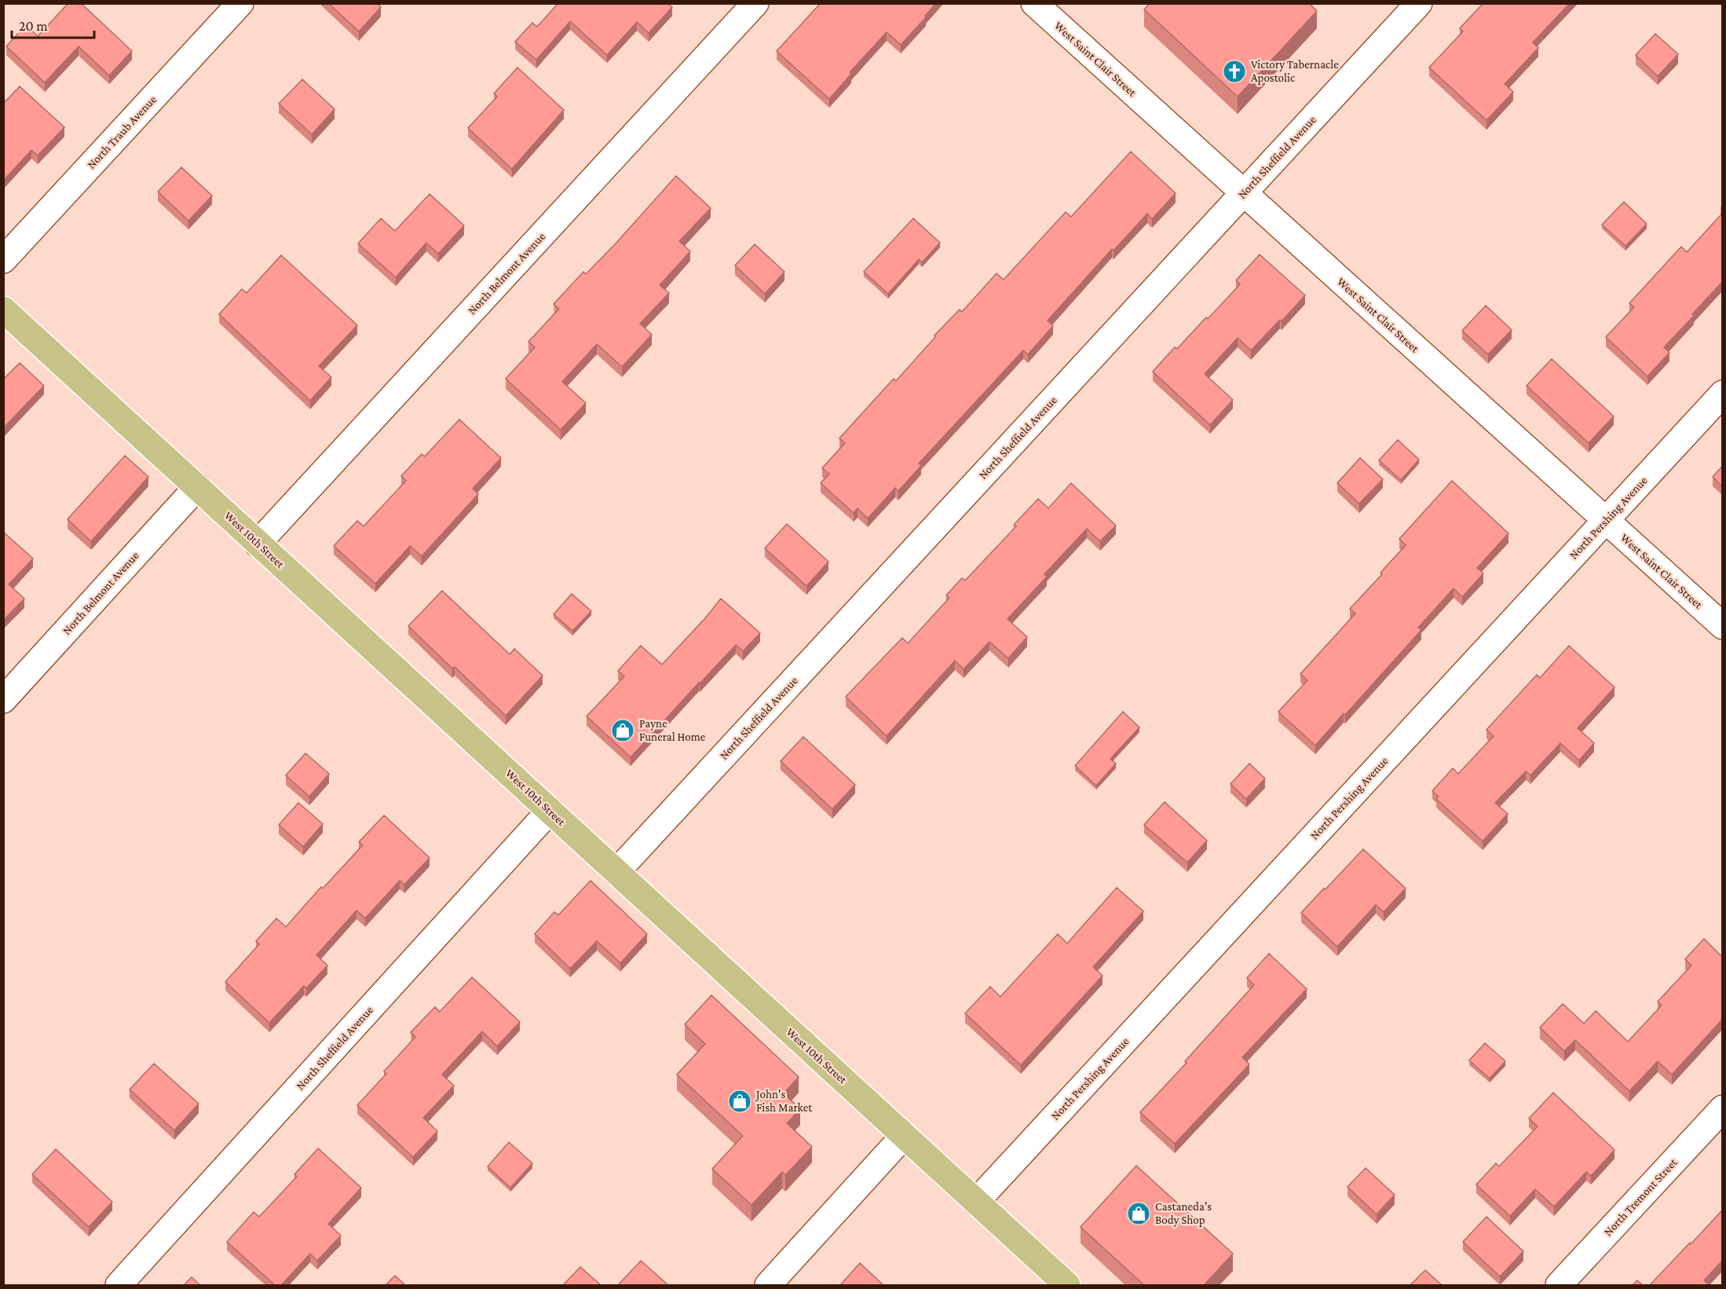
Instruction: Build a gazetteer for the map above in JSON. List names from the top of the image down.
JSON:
{
  "streets": {
    "main road": ["West 10th Street"],
    "street": [
      "West Saint Clair Street",
      "North Traub Avenue",
      "North Sheffield Avenue",
      "North Belmont Avenue",
      "North Pershing Avenue",
      "North Tremont Street"
    ]
  },
  "crossings": [
    ["West Saint Clair Street", "North Sheffield Avenue"],
    ["West Saint Clair Street", "North Pershing Avenue"],
    ["North Sheffield Avenue", "West 10th Street"],
    ["North Belmont Avenue", "West 10th Street"],
    ["North Pershing Avenue", "West 10th Street"]
  ],
  "places": {
    "church": ["Victory Tabernacle Apostolic"],
    "shop": ["Payne Funeral Home", "John's Fish Market", "Castaneda's Body Shop"]
  },
  "scale_bar": "20 m"
}
